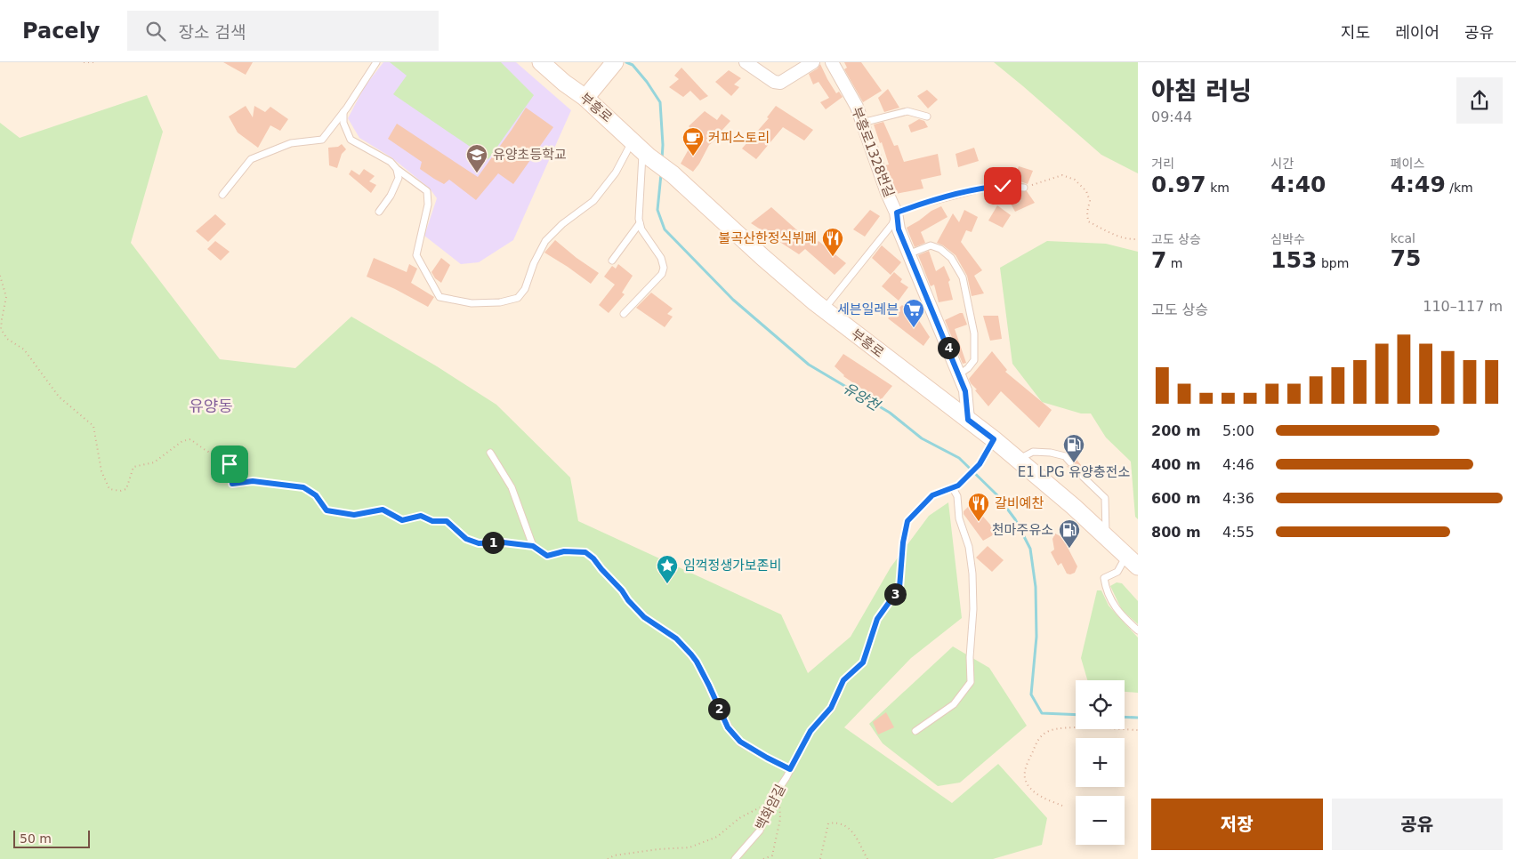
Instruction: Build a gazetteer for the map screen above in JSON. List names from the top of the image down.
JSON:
{
  "streets": {
    "main road": ["부흥로"],
    "street": ["부흥로1328번길"],
    "lane": ["백화암길"]
  },
  "crossings": [
    ["부흥로", "부흥로1328번길"]
  ],
  "districts": ["유양동"],
  "water": ["유양천"],
  "places": {
    "cafe": ["커피스토리"],
    "school or university": ["유양초등학교"],
    "restaurant": ["불곡산한정식뷔페", "갈비예찬"],
    "supermarket": ["세븐일레븐"],
    "fuel station": ["E1 LPG 유양충전소", "천마주유소"],
    "place": ["임꺽정생가보존비"]
  },
  "scale_bar": "50 m",
  "page": {
    "header": "Pacely",
    "search": "장소 검색",
    "nav": ["지도", "레이어", "공유"],
    "heading": ["아침 러닝", "09:44"],
    "stats": [
      ["거리", "0.97 km"],
      ["시간", "4:40"],
      ["페이스", "4:49 /km"],
      ["고도 상승", "7 m"],
      ["심박수", "153 bpm"],
      ["kcal", "75"]
    ],
    "chart": ["고도 상승", "110–117 m"],
    "pins": [
      "4",
      "1",
      "3",
      "2"
    ],
    "list": [
      {
        "name": "200 m",
        "note": "5:00"
      },
      {
        "name": "400 m",
        "note": "4:46"
      },
      {
        "name": "600 m",
        "note": "4:36"
      },
      {
        "name": "800 m",
        "note": "4:55"
      }
    ],
    "map_buttons": ["+", "−"],
    "buttons": ["저장", "공유"],
    "scale": "50 m"
  }
}
